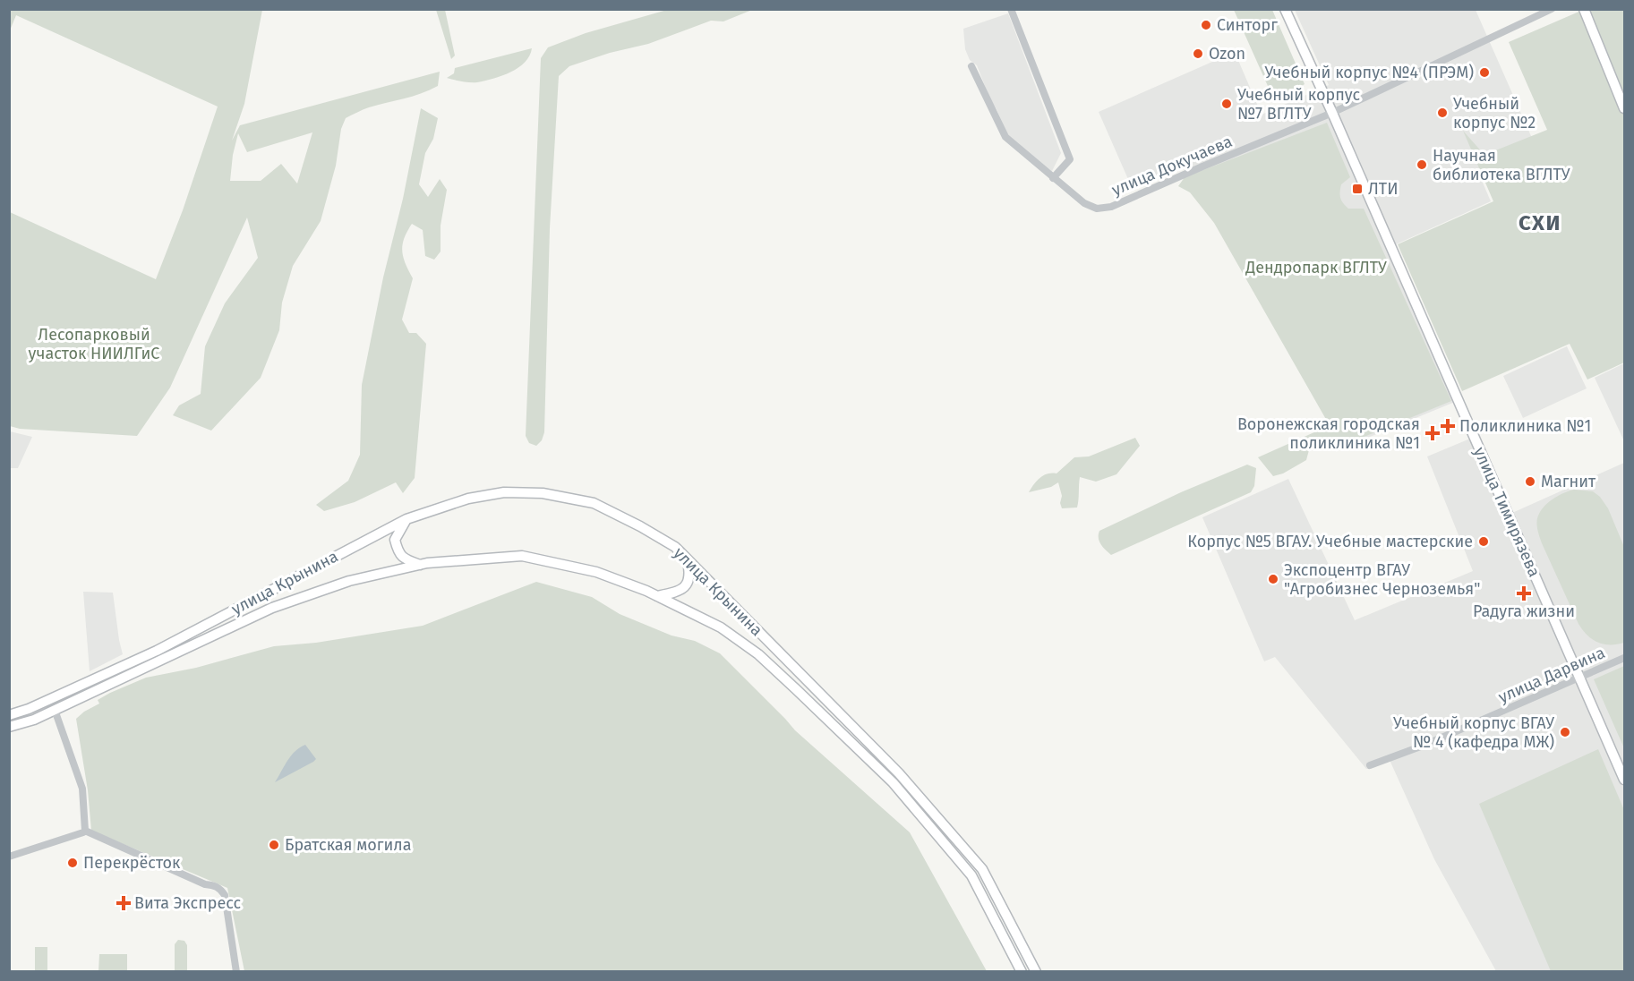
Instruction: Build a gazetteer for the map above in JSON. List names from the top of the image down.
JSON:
{
  "streets": {
    "main road": ["улица Тимирязева", "улица Крынина"],
    "street": ["улица Докучаева", "улица Дарвина"]
  },
  "crossings": [
    ["улица Докучаева", "улица Тимирязева"],
    ["улица Тимирязева", "улица Дарвина"]
  ],
  "districts": ["СХИ"],
  "parks": ["Дендропарк ВГЛТУ", "Лесопарковый участок НИИЛГиС"],
  "places": {
    "other": [
      "Синторг",
      "Ozon",
      "Учебный корпус №4 (ПРЭМ)",
      "Учебный корпус №7 ВГЛТУ",
      "Учебный корпус №2",
      "Научная библиотека ВГЛТУ",
      "Магнит",
      "Корпус №5 ВГАУ. Учебные мастерские",
      "Экспоцентр ВГАУ \"Агробизнес Черноземья\"",
      "Учебный корпус ВГАУ № 4 (кафедра МЖ)",
      "Братская могила",
      "Перекрёсток"
    ],
    "transit": ["ЛТИ"],
    "health": [
      "Поликлиника №1",
      "Воронежская городская поликлиника №1",
      "Радуга жизни",
      "Вита Экспресс"
    ]
  }
}
